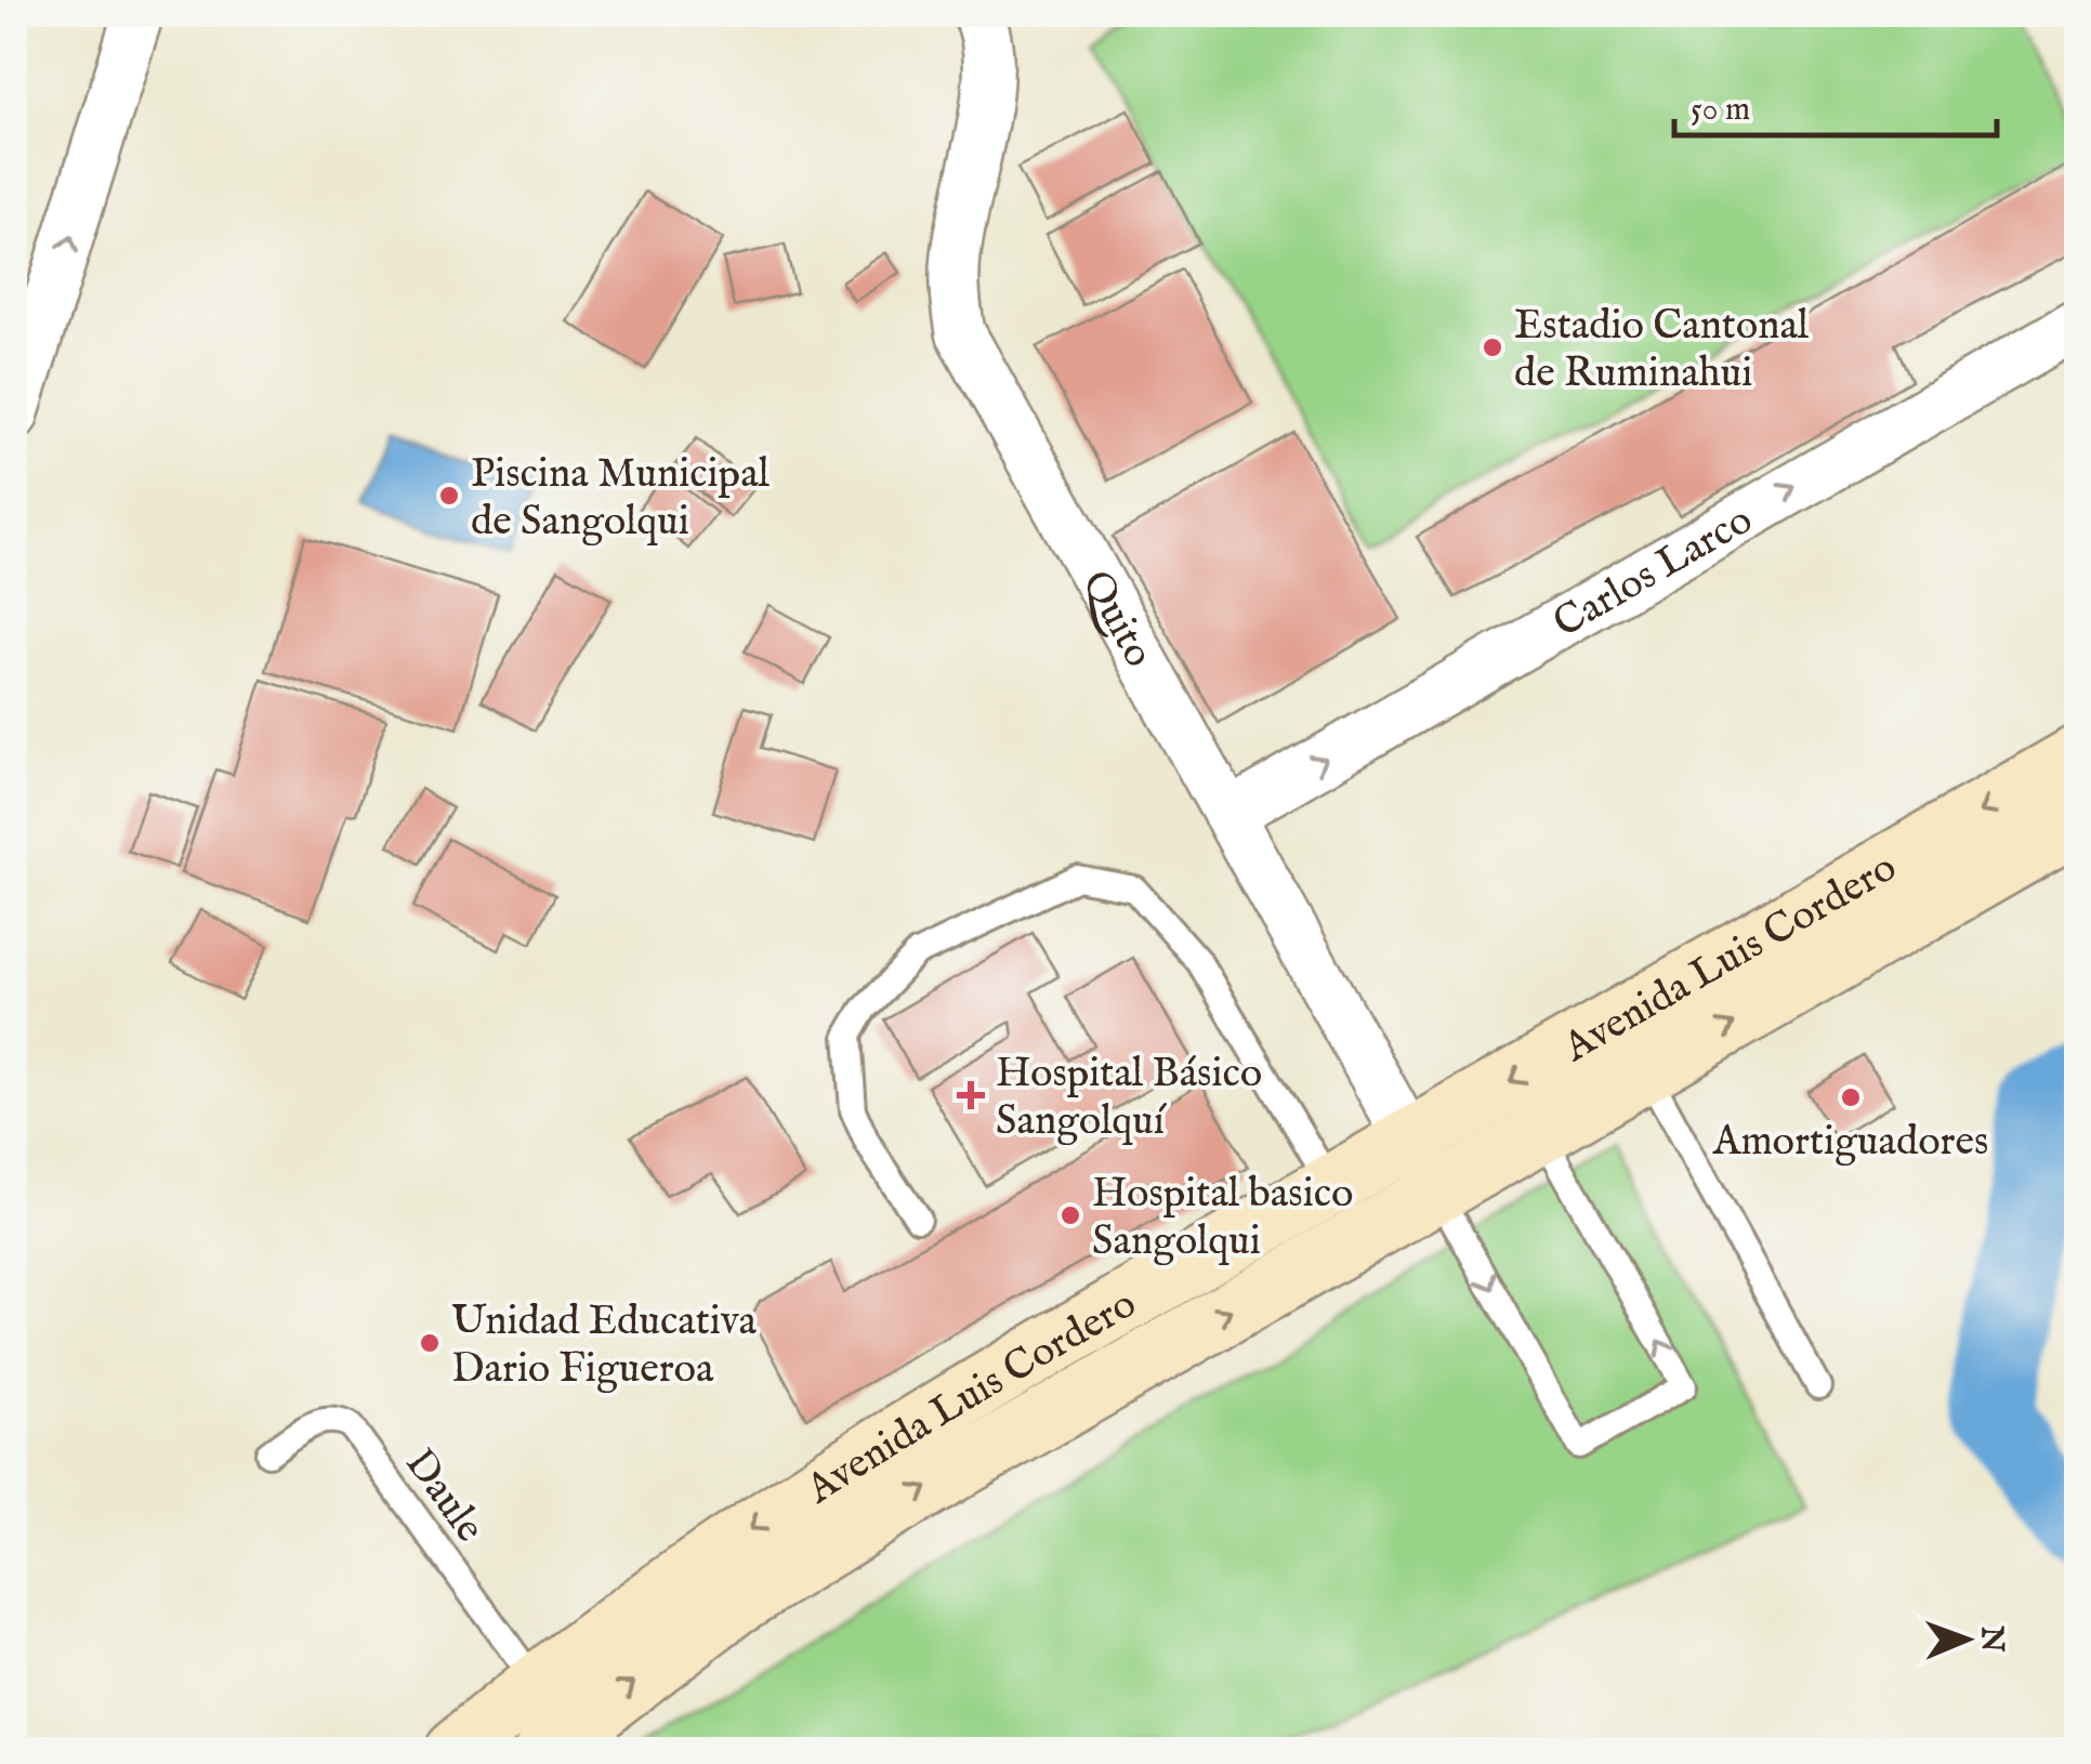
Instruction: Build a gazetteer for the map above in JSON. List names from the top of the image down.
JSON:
{
  "streets": {
    "main road": ["Avenida Luis Cordero"],
    "street": ["Carlos Larco", "Quito"],
    "lane": ["Daule"]
  },
  "crossings": [
    ["Carlos Larco", "Quito"],
    ["Quito", "Avenida Luis Cordero"],
    ["Avenida Luis Cordero", "Daule"]
  ],
  "one_way": ["Carlos Larco"],
  "places": {
    "other": [
      "Estadio Cantonal de Ruminahui",
      "Piscina Municipal de Sangolqui",
      "Amortiguadores",
      "Hospital basico Sangolqui",
      "Unidad Educativa Dario Figueroa"
    ],
    "health": ["Hospital Básico Sangolquí"]
  },
  "scale_bar": "50 m",
  "north": "right"
}
